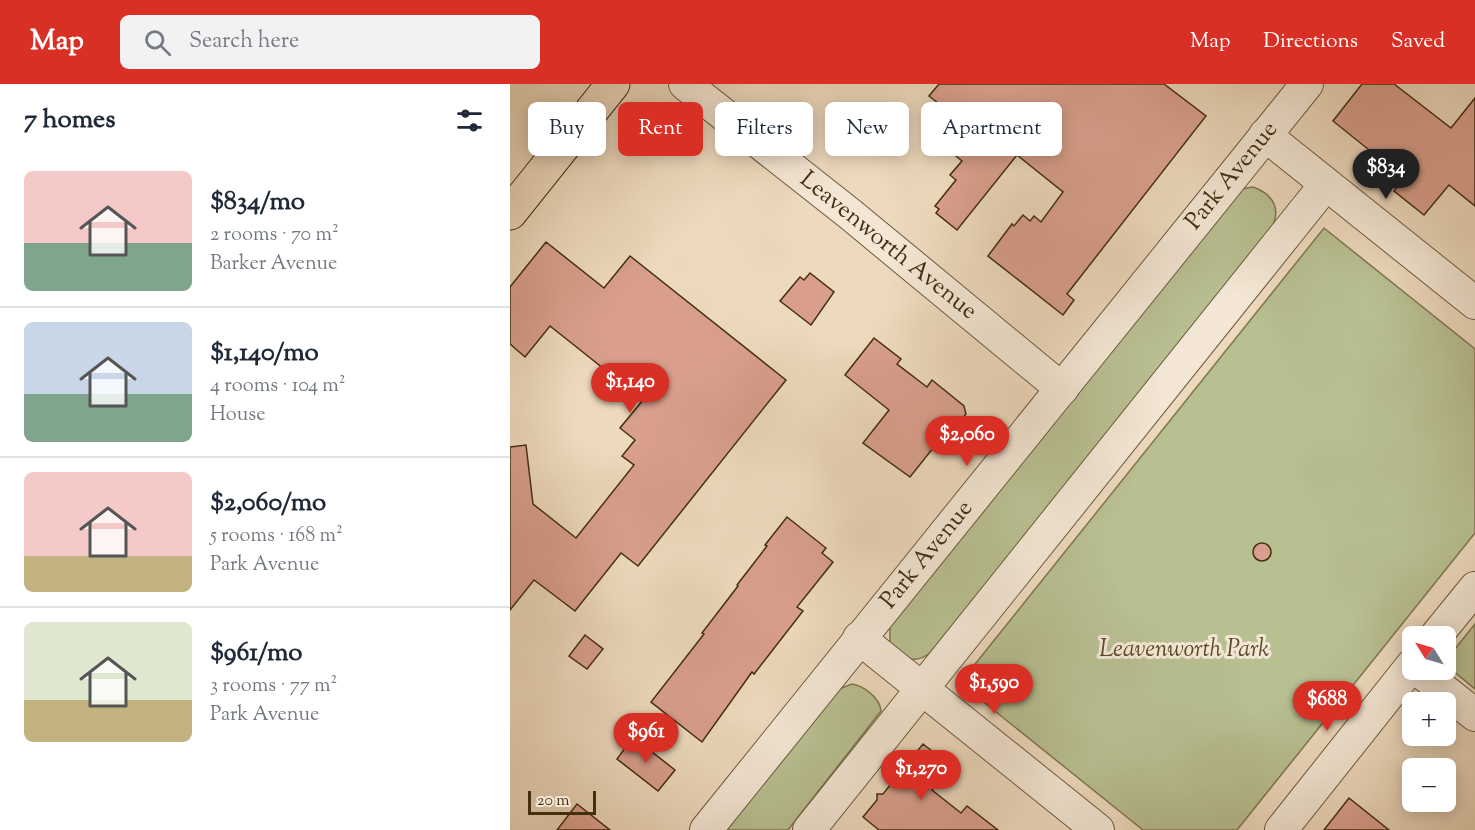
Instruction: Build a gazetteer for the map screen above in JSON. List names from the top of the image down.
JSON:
{
  "streets": {
    "street": ["Park Avenue", "Leavenworth Avenue"]
  },
  "crossings": [
    ["Park Avenue", "Leavenworth Avenue"]
  ],
  "parks": ["Leavenworth Park"],
  "scale_bar": "20 m",
  "north": "top left",
  "page": {
    "header": "Map",
    "search": "Search here",
    "nav": ["Map", "Directions", "Saved"],
    "heading": "7 homes",
    "chip": [
      "Buy",
      "Rent",
      "Filters",
      "New",
      "Apartment"
    ],
    "price": [
      "$834",
      "$1,140",
      "$2,060",
      "$1,590",
      "$688",
      "$961",
      "$1,270"
    ],
    "list": [
      {
        "name": "$834/mo",
        "note": "2 rooms · 70 m² · Barker Avenue"
      },
      {
        "name": "$1,140/mo",
        "note": "4 rooms · 104 m² · House"
      },
      {
        "name": "$2,060/mo",
        "note": "5 rooms · 168 m² · Park Avenue"
      },
      {
        "name": "$961/mo",
        "note": "3 rooms · 77 m² · Park Avenue"
      }
    ],
    "map_buttons": ["+", "−"],
    "scale": "20 m"
  }
}
